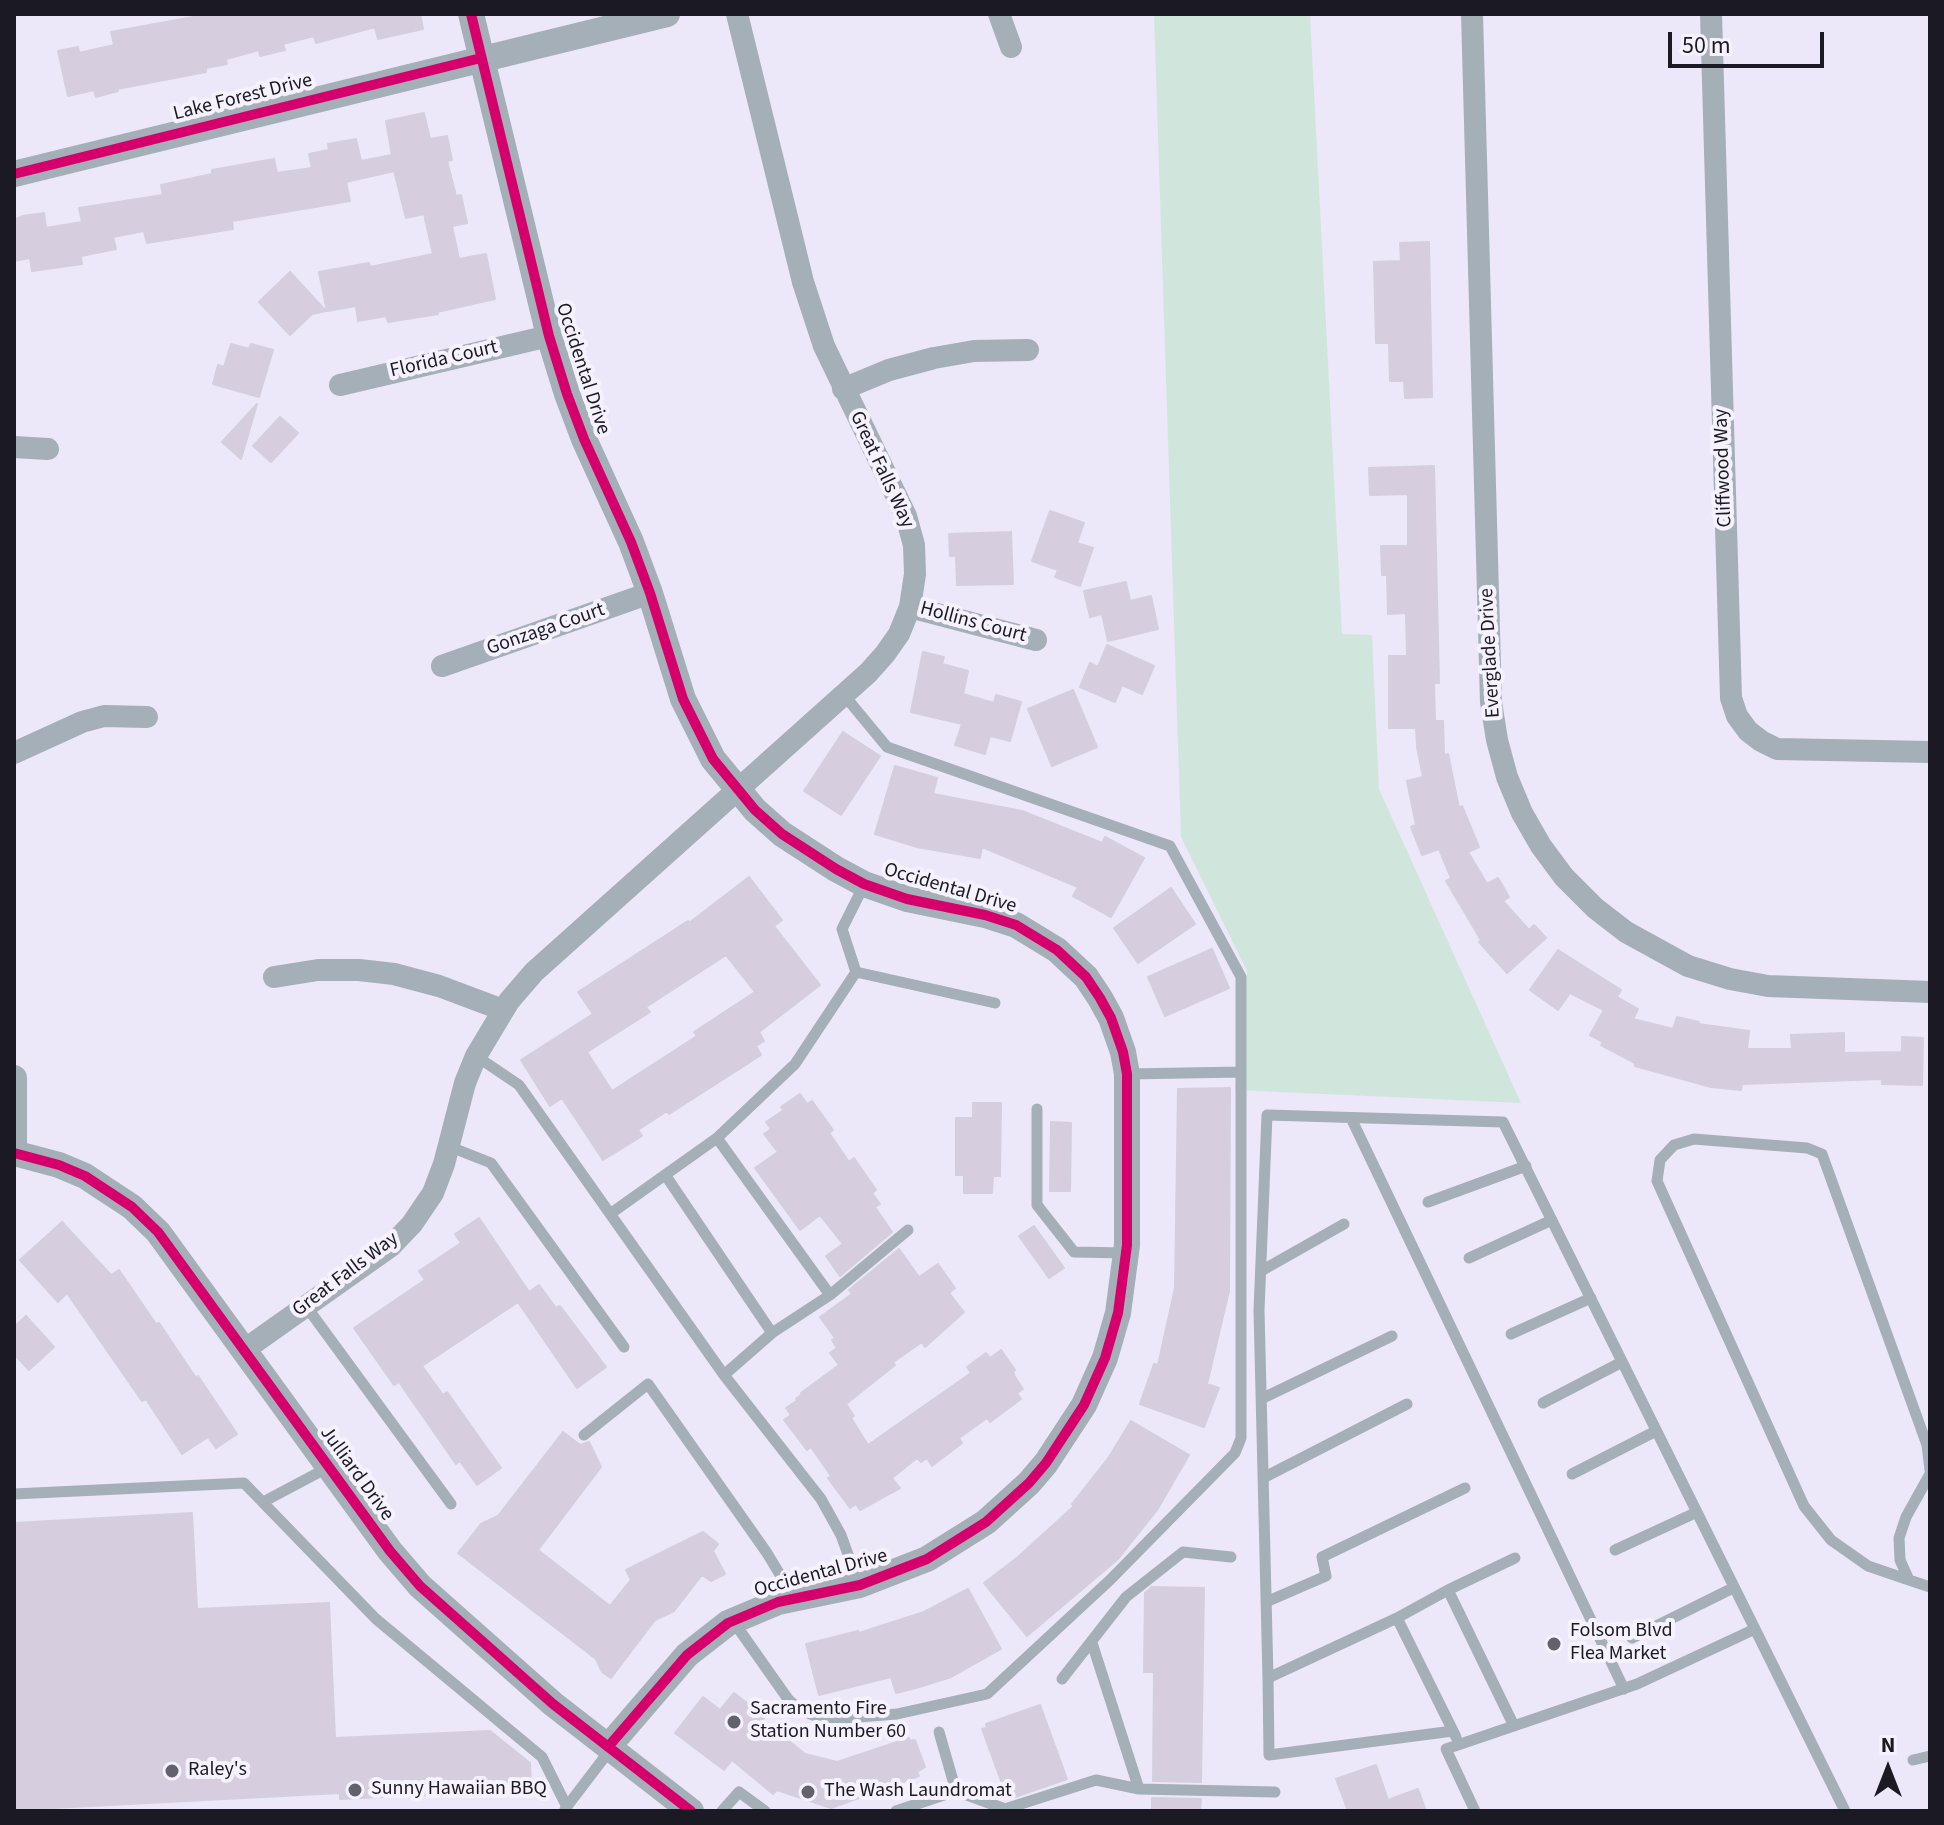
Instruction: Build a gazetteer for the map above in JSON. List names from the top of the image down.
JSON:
{
  "streets": {
    "street": [
      "Lake Forest Drive",
      "Florida Court",
      "Occidental Drive",
      "Cliffwood Way",
      "Great Falls Way",
      "Hollins Court",
      "Gonzaga Court",
      "Everglade Drive",
      "Julliard Drive"
    ]
  },
  "crossings": [
    ["Lake Forest Drive", "Occidental Drive"],
    ["Florida Court", "Occidental Drive"],
    ["Occidental Drive", "Great Falls Way"],
    ["Occidental Drive", "Gonzaga Court"],
    ["Occidental Drive", "Julliard Drive"],
    ["Great Falls Way", "Hollins Court"],
    ["Great Falls Way", "Julliard Drive"]
  ],
  "places": [
    "Folsom Blvd Flea Market",
    "Sacramento Fire Station Number 60",
    "Raley's",
    "Sunny Hawaiian BBQ",
    "The Wash Laundromat"
  ],
  "scale_bar": "50 m",
  "north": "top"
}
